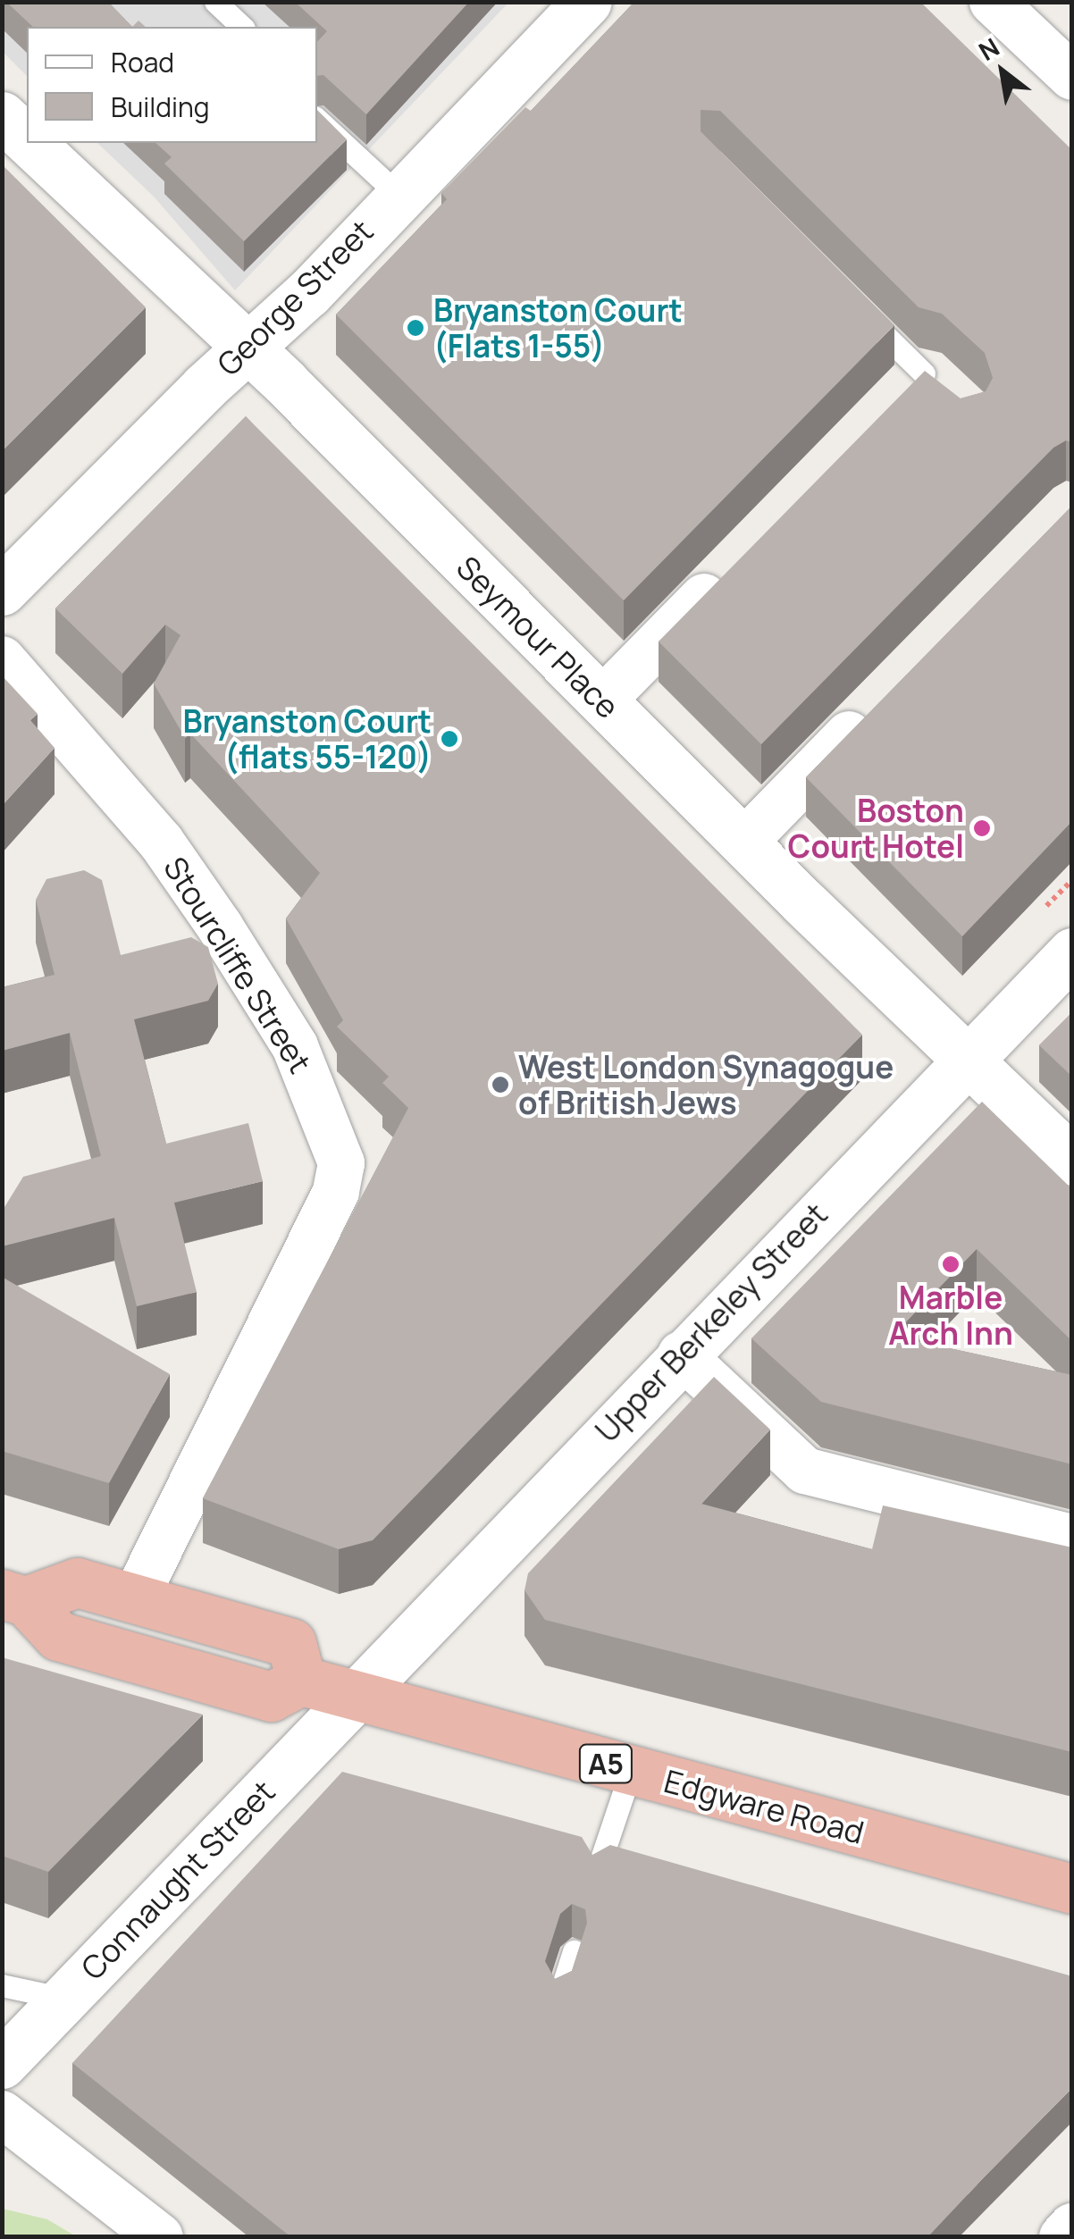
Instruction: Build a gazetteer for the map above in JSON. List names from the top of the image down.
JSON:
{
  "streets": {
    "highway": ["A5", "Edgware Road"],
    "street": [
      "George Street",
      "Seymour Place",
      "Stourcliffe Street",
      "Upper Berkeley Street",
      "Connaught Street"
    ]
  },
  "crossings": [
    ["George Street", "Seymour Place"],
    ["Seymour Place", "Upper Berkeley Street"],
    ["Upper Berkeley Street", "Edgware Road"],
    ["Upper Berkeley Street", "Connaught Street"],
    ["Edgware Road", "Connaught Street"]
  ],
  "places": [
    "Bryanston Court (Flats 1-55)",
    "Bryanston Court (flats 55-120)",
    "Boston Court Hotel",
    "West London Synagogue of British Jews",
    "Marble Arch Inn"
  ],
  "legend": ["Road", "Building"],
  "north": "top left"
}
